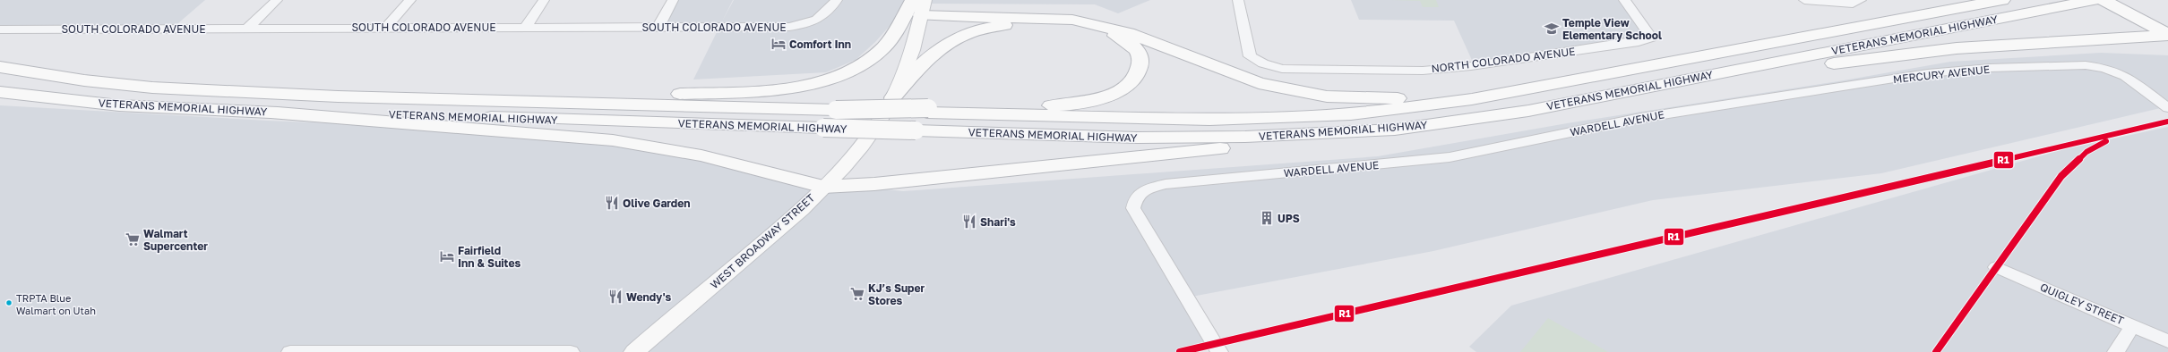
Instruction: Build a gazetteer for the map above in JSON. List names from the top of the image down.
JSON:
{
  "streets": {
    "highway": ["VETERANS MEMORIAL HIGHWAY"],
    "main road": ["WEST BROADWAY STREET"],
    "street": [
      "SOUTH COLORADO AVENUE",
      "NORTH COLORADO AVENUE",
      "MERCURY AVENUE",
      "WARDELL AVENUE",
      "QUIGLEY STREET"
    ]
  },
  "crossings": [
    ["MERCURY AVENUE", "WARDELL AVENUE"]
  ],
  "places": {
    "school or university": ["Temple View Elementary School"],
    "hotel": ["Comfort Inn", "Fairfield Inn & Suites"],
    "restaurant": ["Olive Garden", "Shari's", "Wendy's"],
    "building": ["UPS"],
    "supermarket": ["Walmart Supercenter", "KJ’s Super Stores"],
    "other": ["TRPTA Blue Walmart on Utah"]
  },
  "lines": ["transit line R1"]
}
